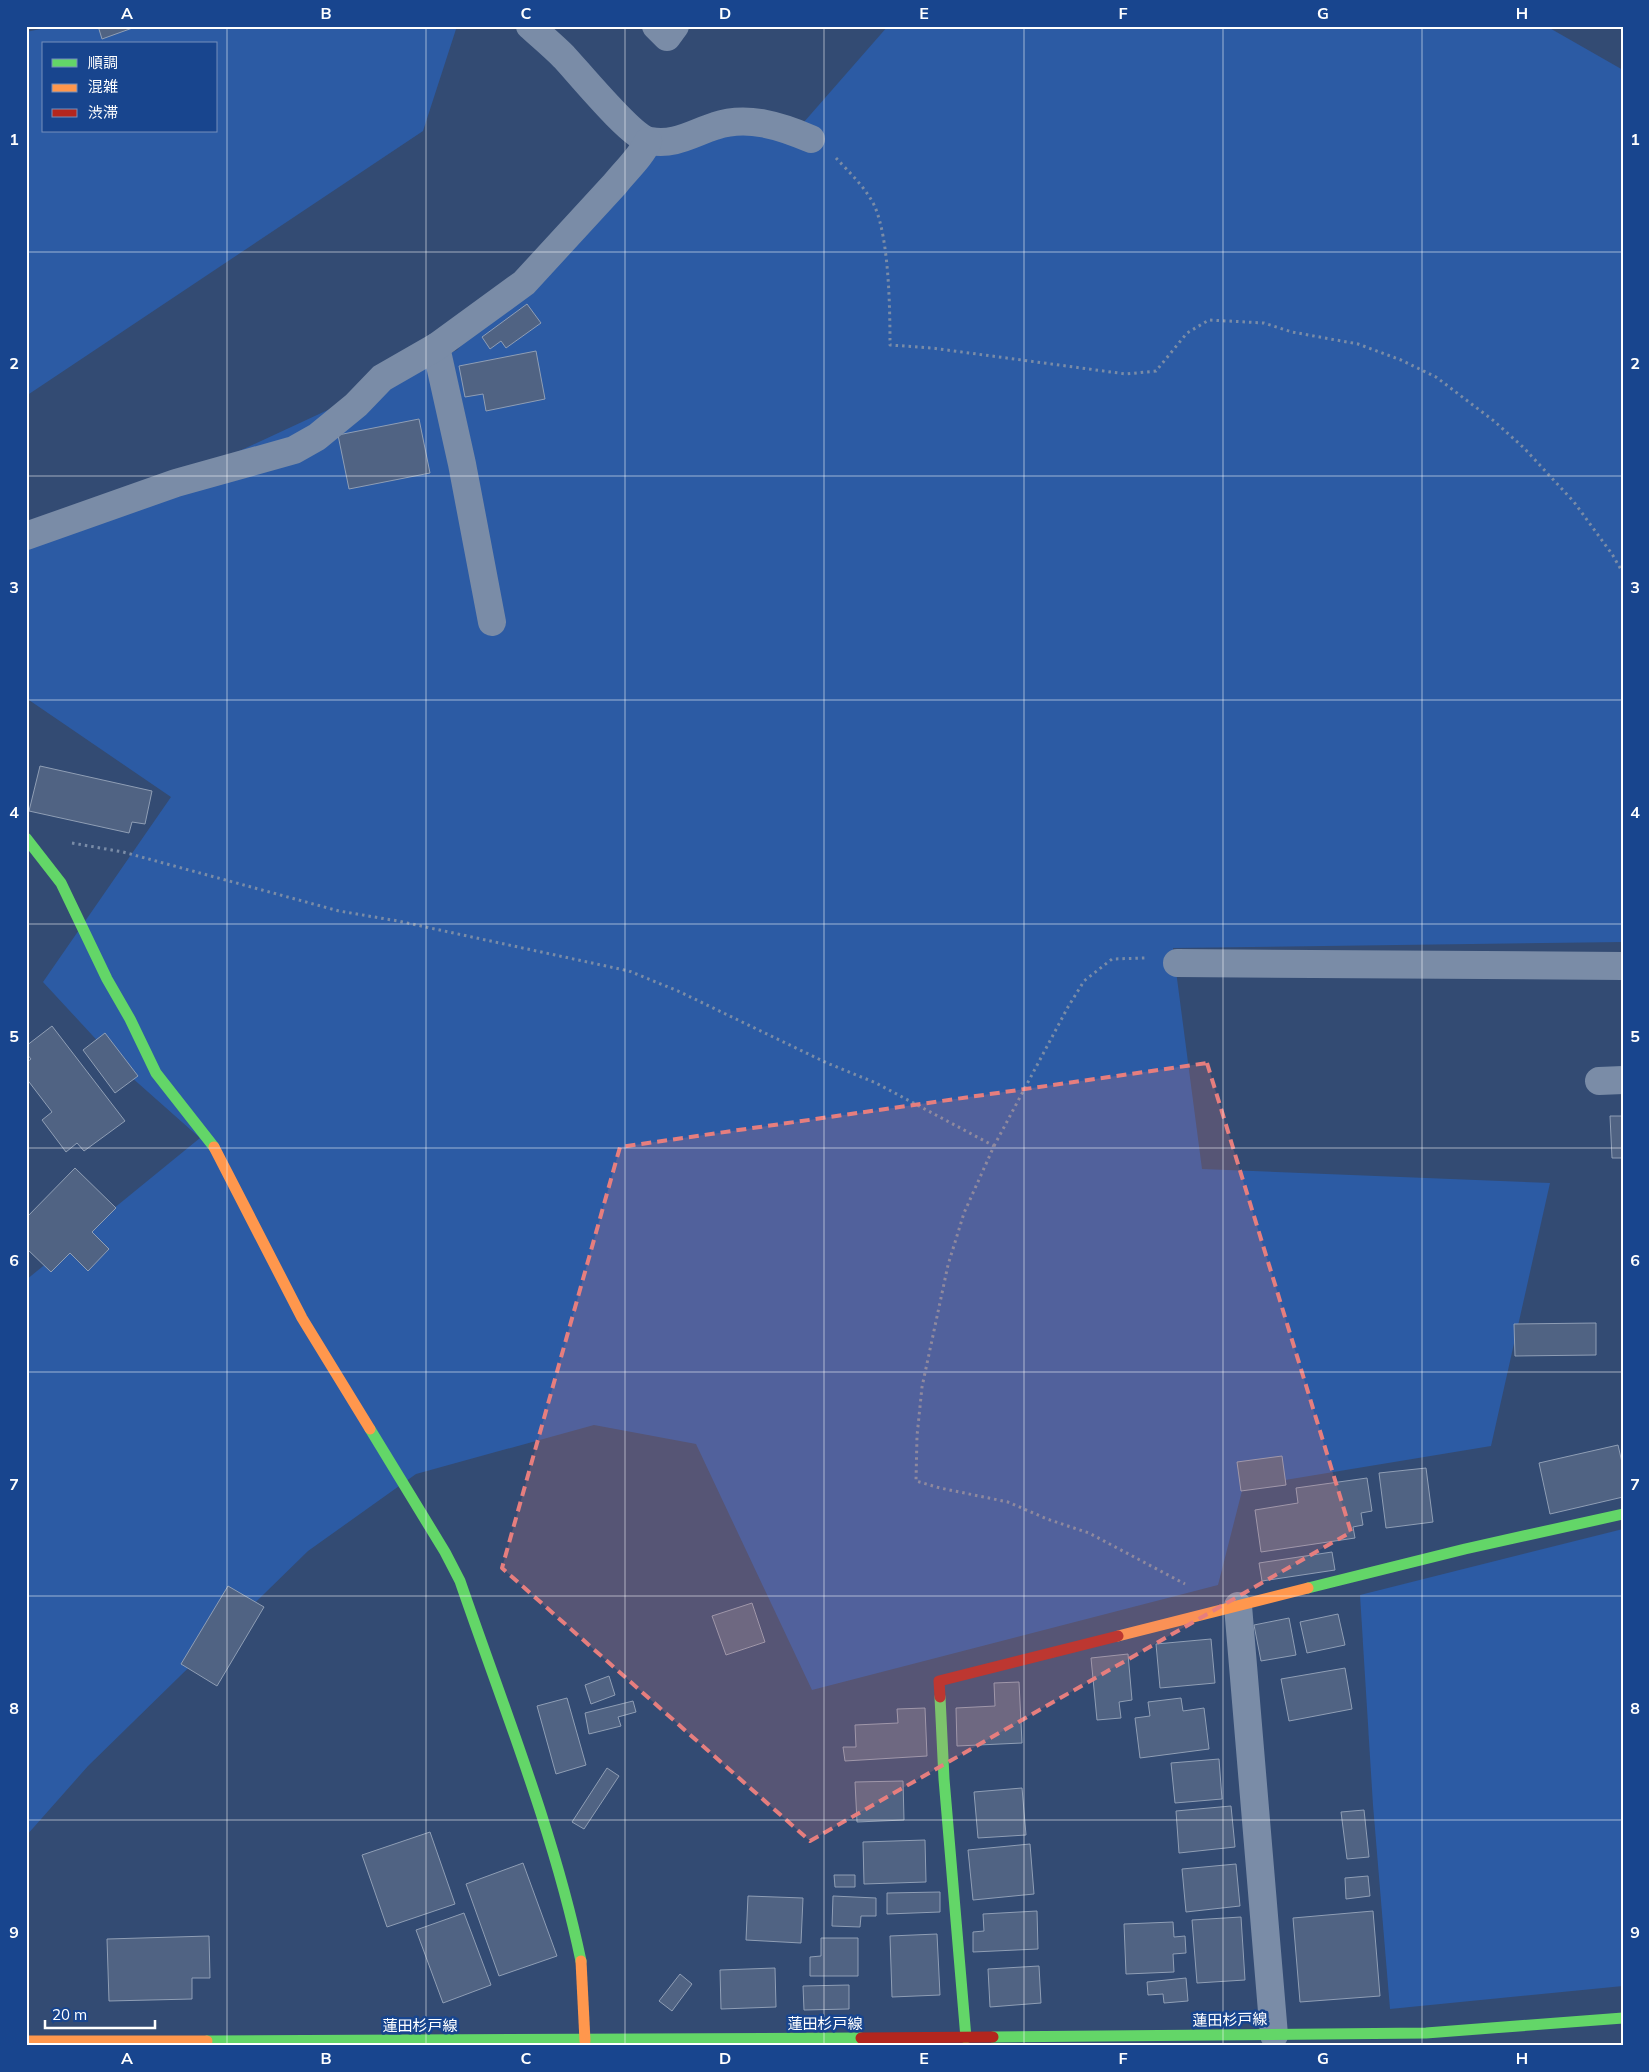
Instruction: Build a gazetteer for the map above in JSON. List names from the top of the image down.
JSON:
{
  "streets": {
    "street": ["蓮田杉戸線"]
  },
  "legend": ["順調", "混雑", "渋滞"],
  "scale_bar": "20 m",
  "grid": {
    "columns": [
      "A",
      "B",
      "C",
      "D",
      "E",
      "F",
      "G",
      "H"
    ],
    "rows": [
      "1",
      "2",
      "3",
      "4",
      "5",
      "6",
      "7",
      "8",
      "9"
    ]
  }
}
